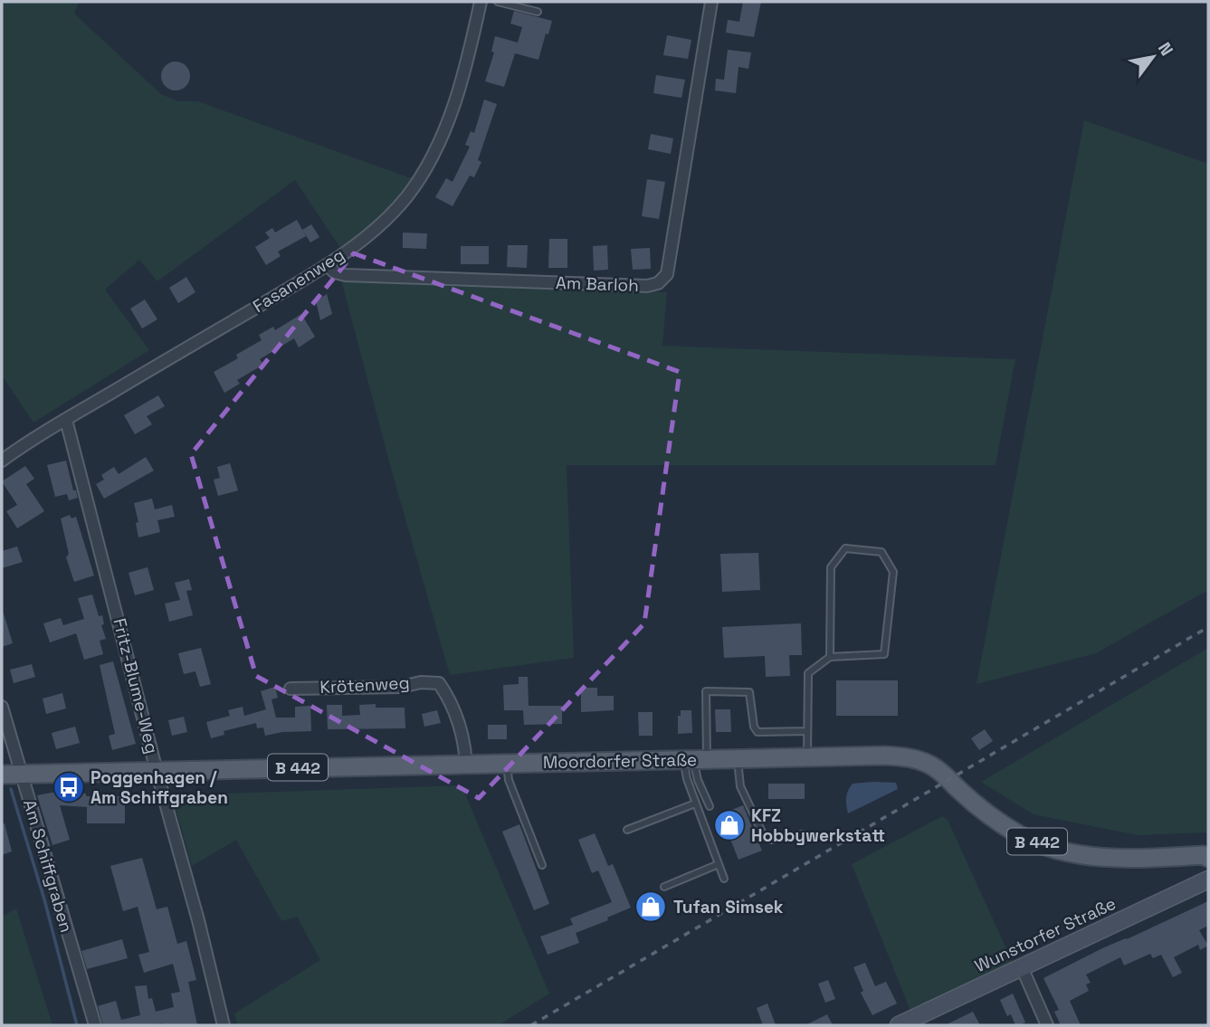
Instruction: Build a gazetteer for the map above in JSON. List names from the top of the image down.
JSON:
{
  "streets": {
    "main road": ["Moordorfer Straße", "B 442"],
    "street": [
      "Fasanenweg",
      "Am Barloh",
      "Krötenweg",
      "Fritz-Blume-Weg",
      "Am Schiffgraben",
      "Wunstorfer Straße"
    ]
  },
  "crossings": [
    ["Fasanenweg", "Am Barloh"],
    ["Fasanenweg", "Fritz-Blume-Weg"],
    ["Krötenweg", "Moordorfer Straße"],
    ["Fritz-Blume-Weg", "Moordorfer Straße"],
    ["Moordorfer Straße", "Am Schiffgraben"]
  ],
  "places": {
    "bus stop": ["Poggenhagen / Am Schiffgraben"],
    "shop": ["KFZ Hobbywerkstatt", "Tufan Simsek"]
  },
  "north": "top right"
}
